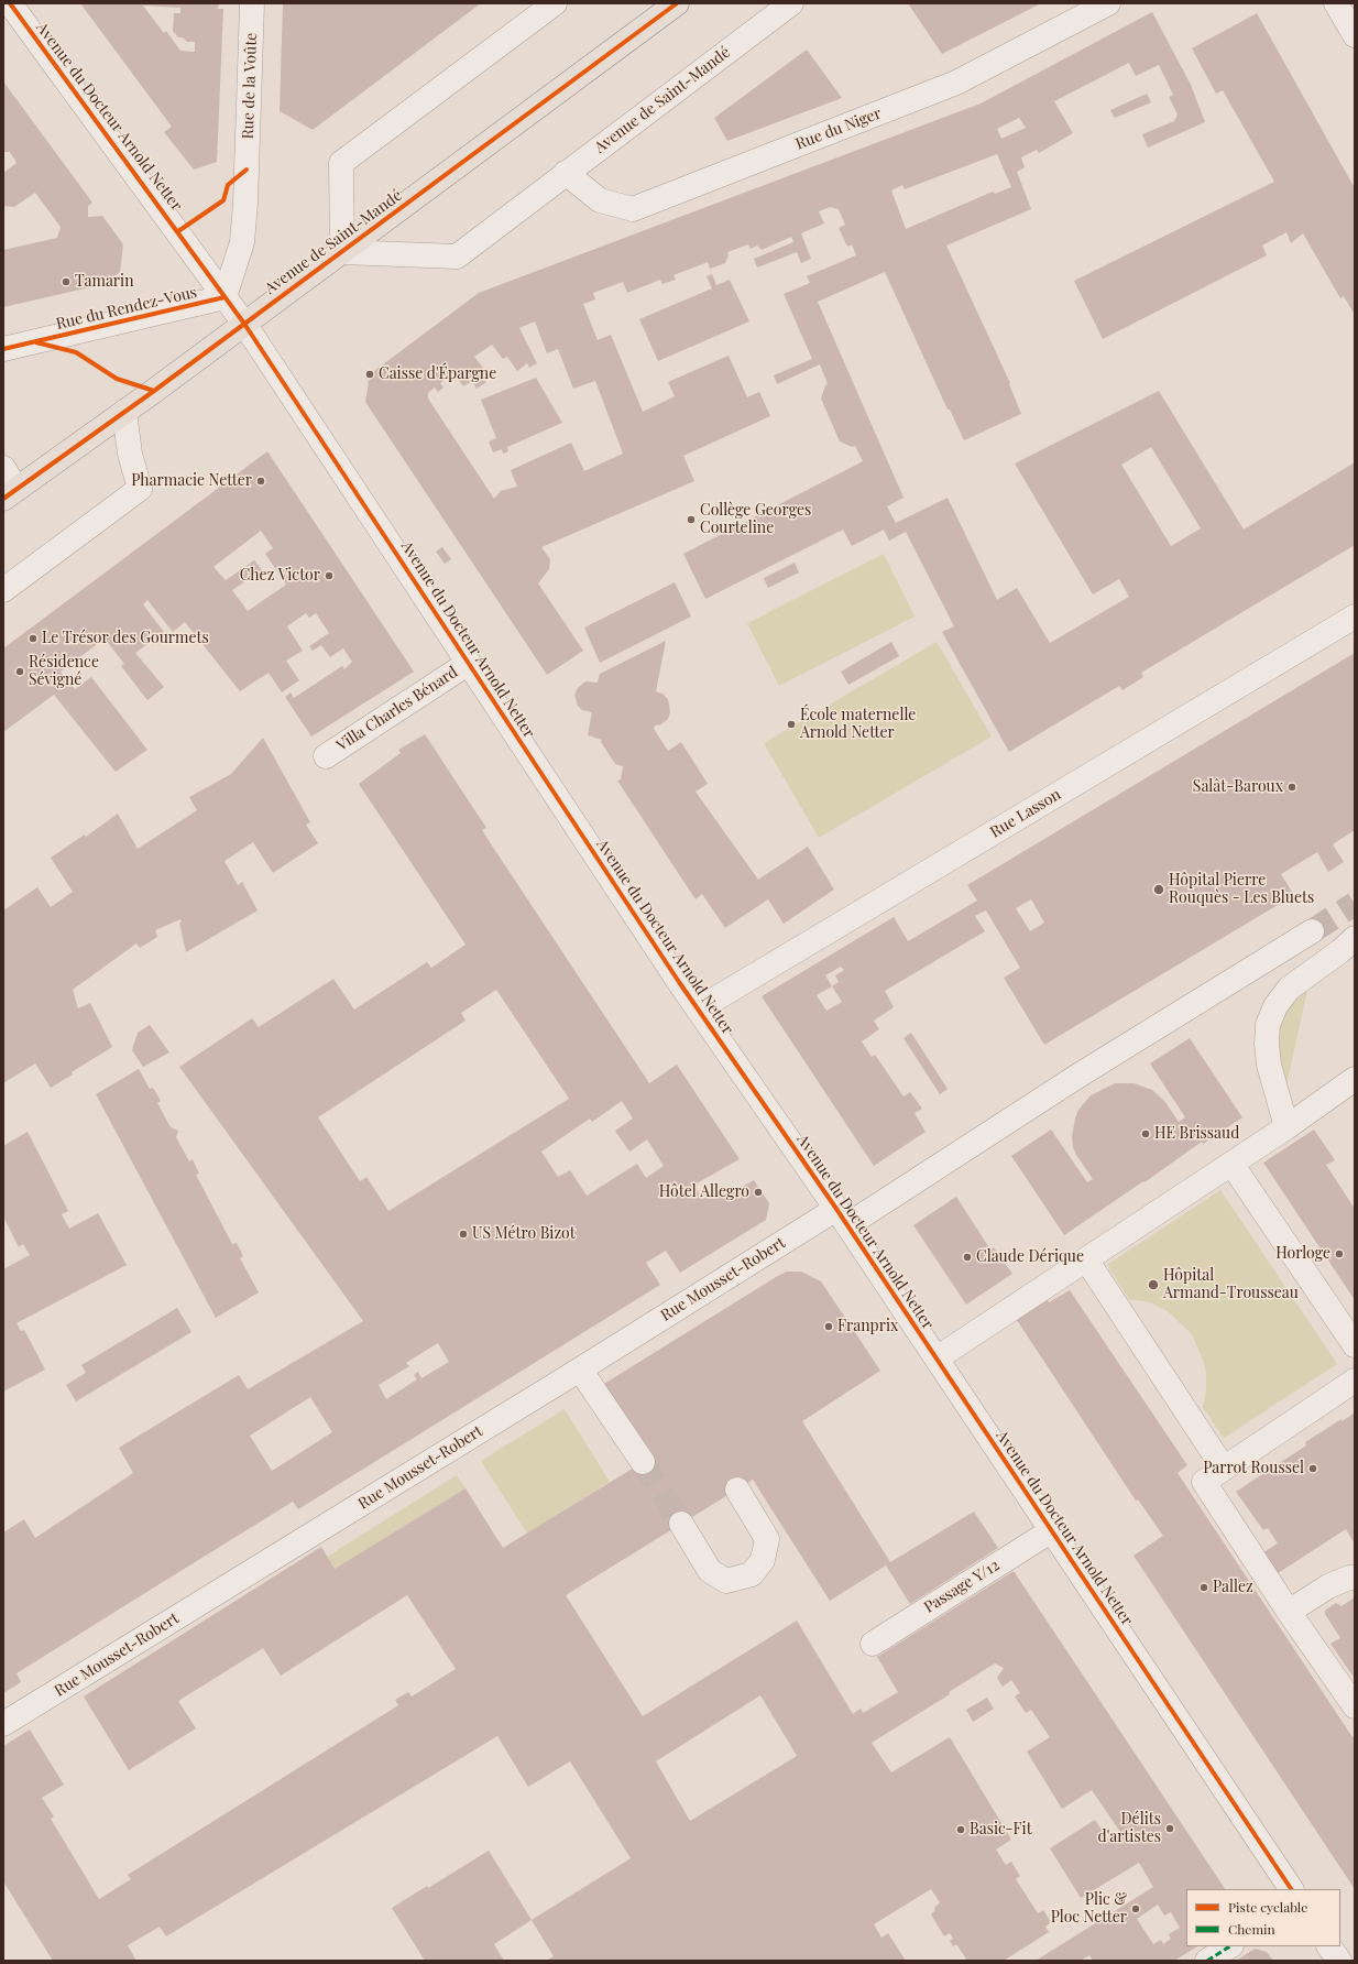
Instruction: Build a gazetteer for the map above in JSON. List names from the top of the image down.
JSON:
{
  "streets": {
    "main road": ["Avenue de Saint-Mandé"],
    "street": [
      "Rue de la Voûte",
      "Avenue du Docteur Arnold Netter",
      "Rue du Niger",
      "Rue du Rendez-Vous",
      "Villa Charles Bénard",
      "Rue Lasson",
      "Rue Mousset-Robert",
      "Passage Y/12"
    ]
  },
  "crossings": [
    ["Rue de la Voûte", "Avenue du Docteur Arnold Netter"],
    ["Rue de la Voûte", "Rue du Rendez-Vous"],
    ["Avenue de Saint-Mandé", "Avenue du Docteur Arnold Netter"],
    ["Avenue de Saint-Mandé", "Rue du Niger"],
    ["Avenue du Docteur Arnold Netter", "Rue du Rendez-Vous"],
    ["Avenue du Docteur Arnold Netter", "Villa Charles Bénard"],
    ["Avenue du Docteur Arnold Netter", "Rue Lasson"],
    ["Avenue du Docteur Arnold Netter", "Rue Mousset-Robert"],
    ["Avenue du Docteur Arnold Netter", "Passage Y/12"]
  ],
  "places": [
    "Tamarin",
    "Caisse d'Épargne",
    "Pharmacie Netter",
    "Collège Georges Courteline",
    "Chez Victor",
    "Le Trésor des Gourmets",
    "Résidence Sévigné",
    "École maternelle Arnold Netter",
    "Salât-Baroux",
    "Hôpital Pierre Rouquès - Les Bluets",
    "HE Brissaud",
    "Hôtel Allegro",
    "US Métro Bizot",
    "Horloge",
    "Claude Dérique",
    "Hôpital Armand-Trousseau",
    "Franprix",
    "Parrot Roussel",
    "Pallez",
    "Délits d'artistes",
    "Basic-Fit",
    "Plic & Ploc Netter"
  ],
  "legend": ["Piste cyclable", "Chemin"]
}
